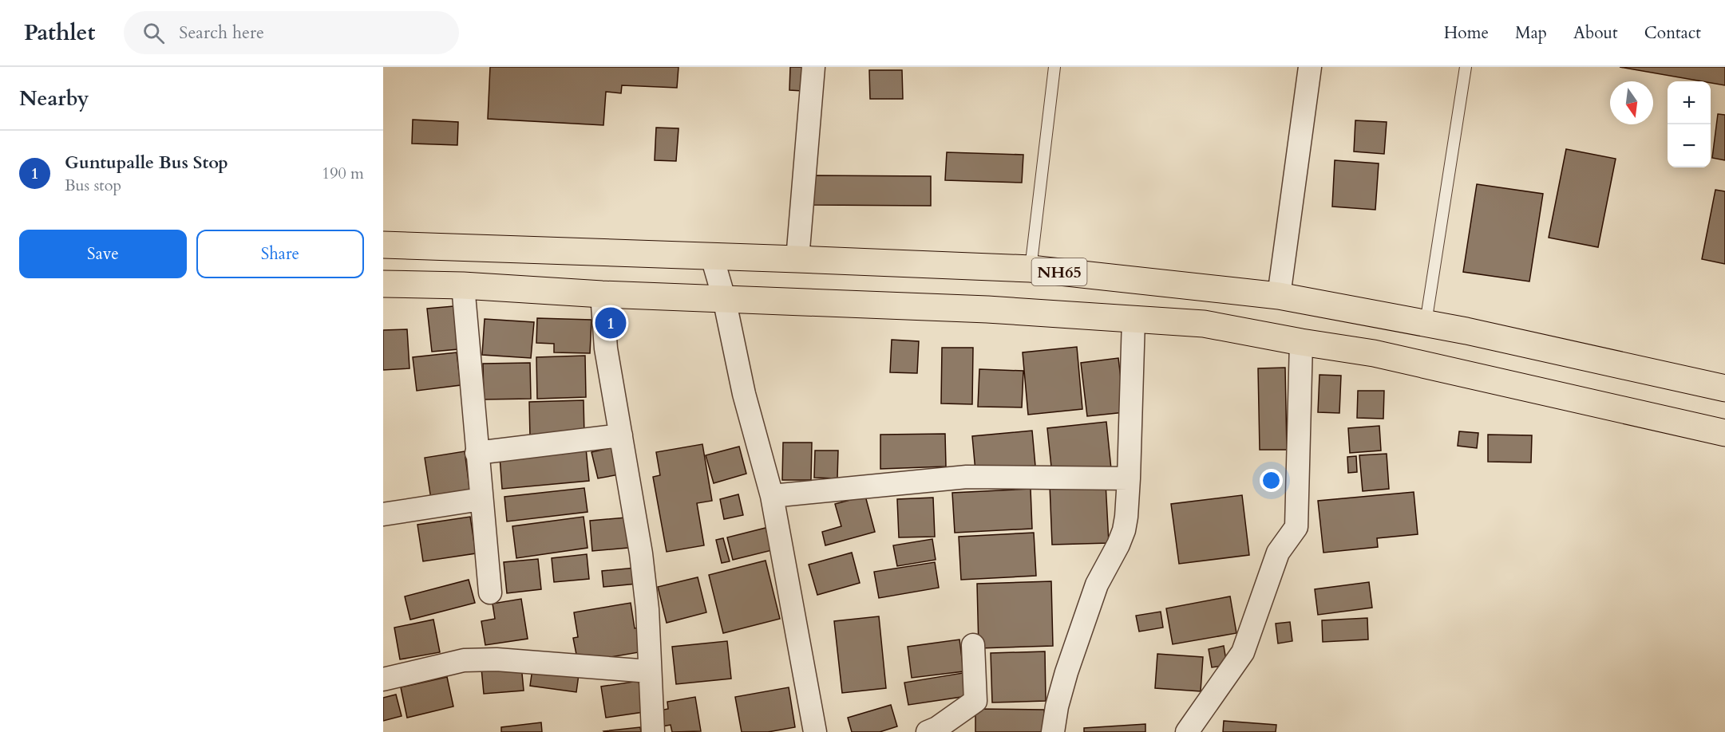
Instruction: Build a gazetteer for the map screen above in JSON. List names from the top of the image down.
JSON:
{
  "streets": {
    "highway": ["NH65"]
  },
  "north": "bottom",
  "page": {
    "header": "Pathlet",
    "search": "Search here",
    "nav": [
      "Home",
      "Map",
      "About",
      "Contact"
    ],
    "heading": "Nearby",
    "map_buttons": ["+", "−"],
    "list": [
      {
        "mark": "1",
        "name": "Guntupalle Bus Stop",
        "note": "Bus stop",
        "value": "190 m"
      }
    ],
    "buttons": ["Save", "Share"],
    "pins": "1"
  }
}
